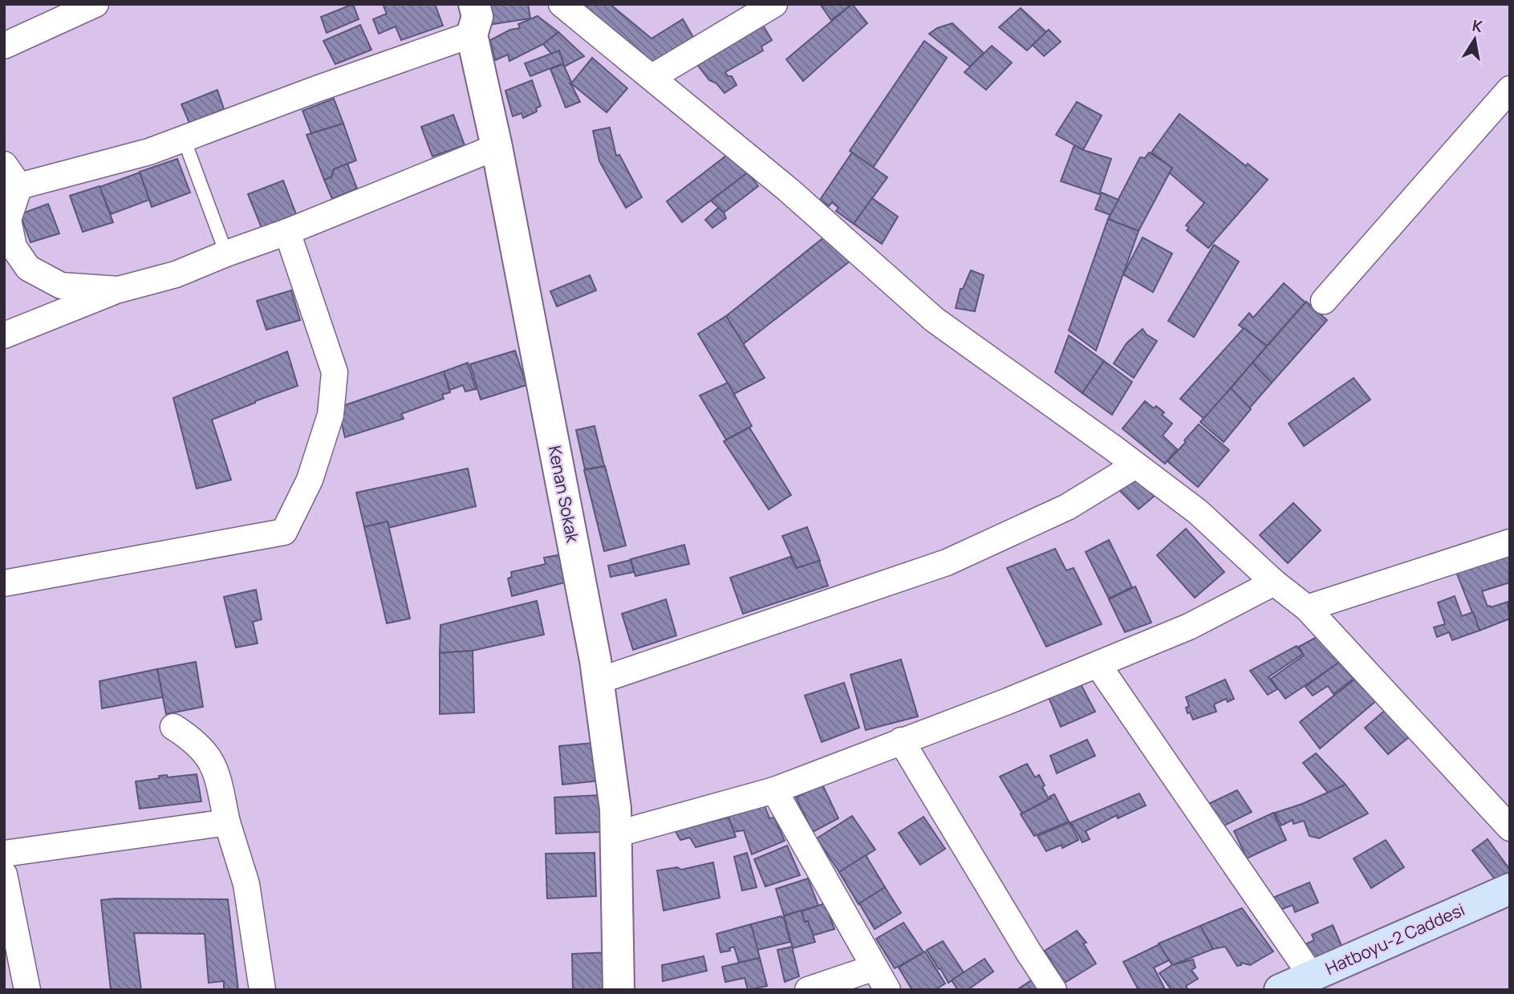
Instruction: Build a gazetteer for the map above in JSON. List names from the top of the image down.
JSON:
{
  "streets": {
    "main road": ["Hatboyu-2 Caddesi"],
    "street": ["Kenan Sokak"]
  },
  "north": "top"
}
